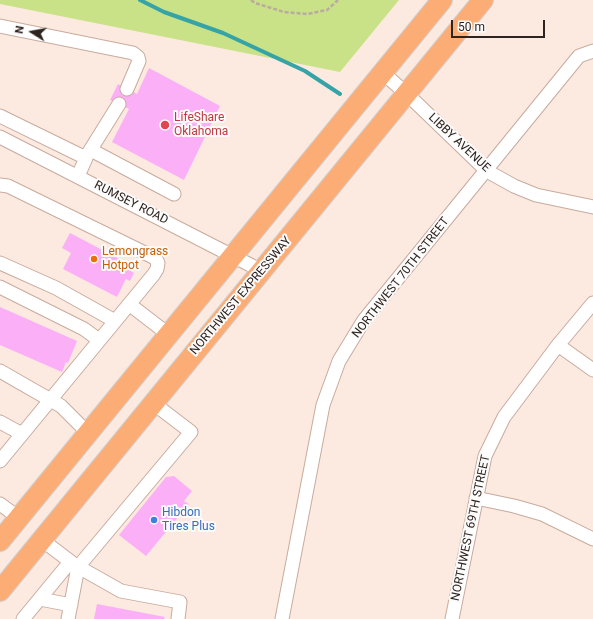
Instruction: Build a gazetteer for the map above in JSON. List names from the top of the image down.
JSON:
{
  "streets": {
    "highway": ["NORTHWEST EXPRESSWAY"],
    "street": [
      "LIBBY AVENUE",
      "RUMSEY ROAD",
      "NORTHWEST 70TH STREET",
      "NORTHWEST 69TH STREET"
    ]
  },
  "crossings": [
    ["LIBBY AVENUE", "NORTHWEST 70TH STREET"],
    ["LIBBY AVENUE", "NORTHWEST EXPRESSWAY"],
    ["RUMSEY ROAD", "NORTHWEST EXPRESSWAY"]
  ],
  "places": ["LifeShare Oklahoma", "Lemongrass Hotpot", "Hibdon Tires Plus"],
  "scale_bar": "50 m",
  "north": "left"
}
